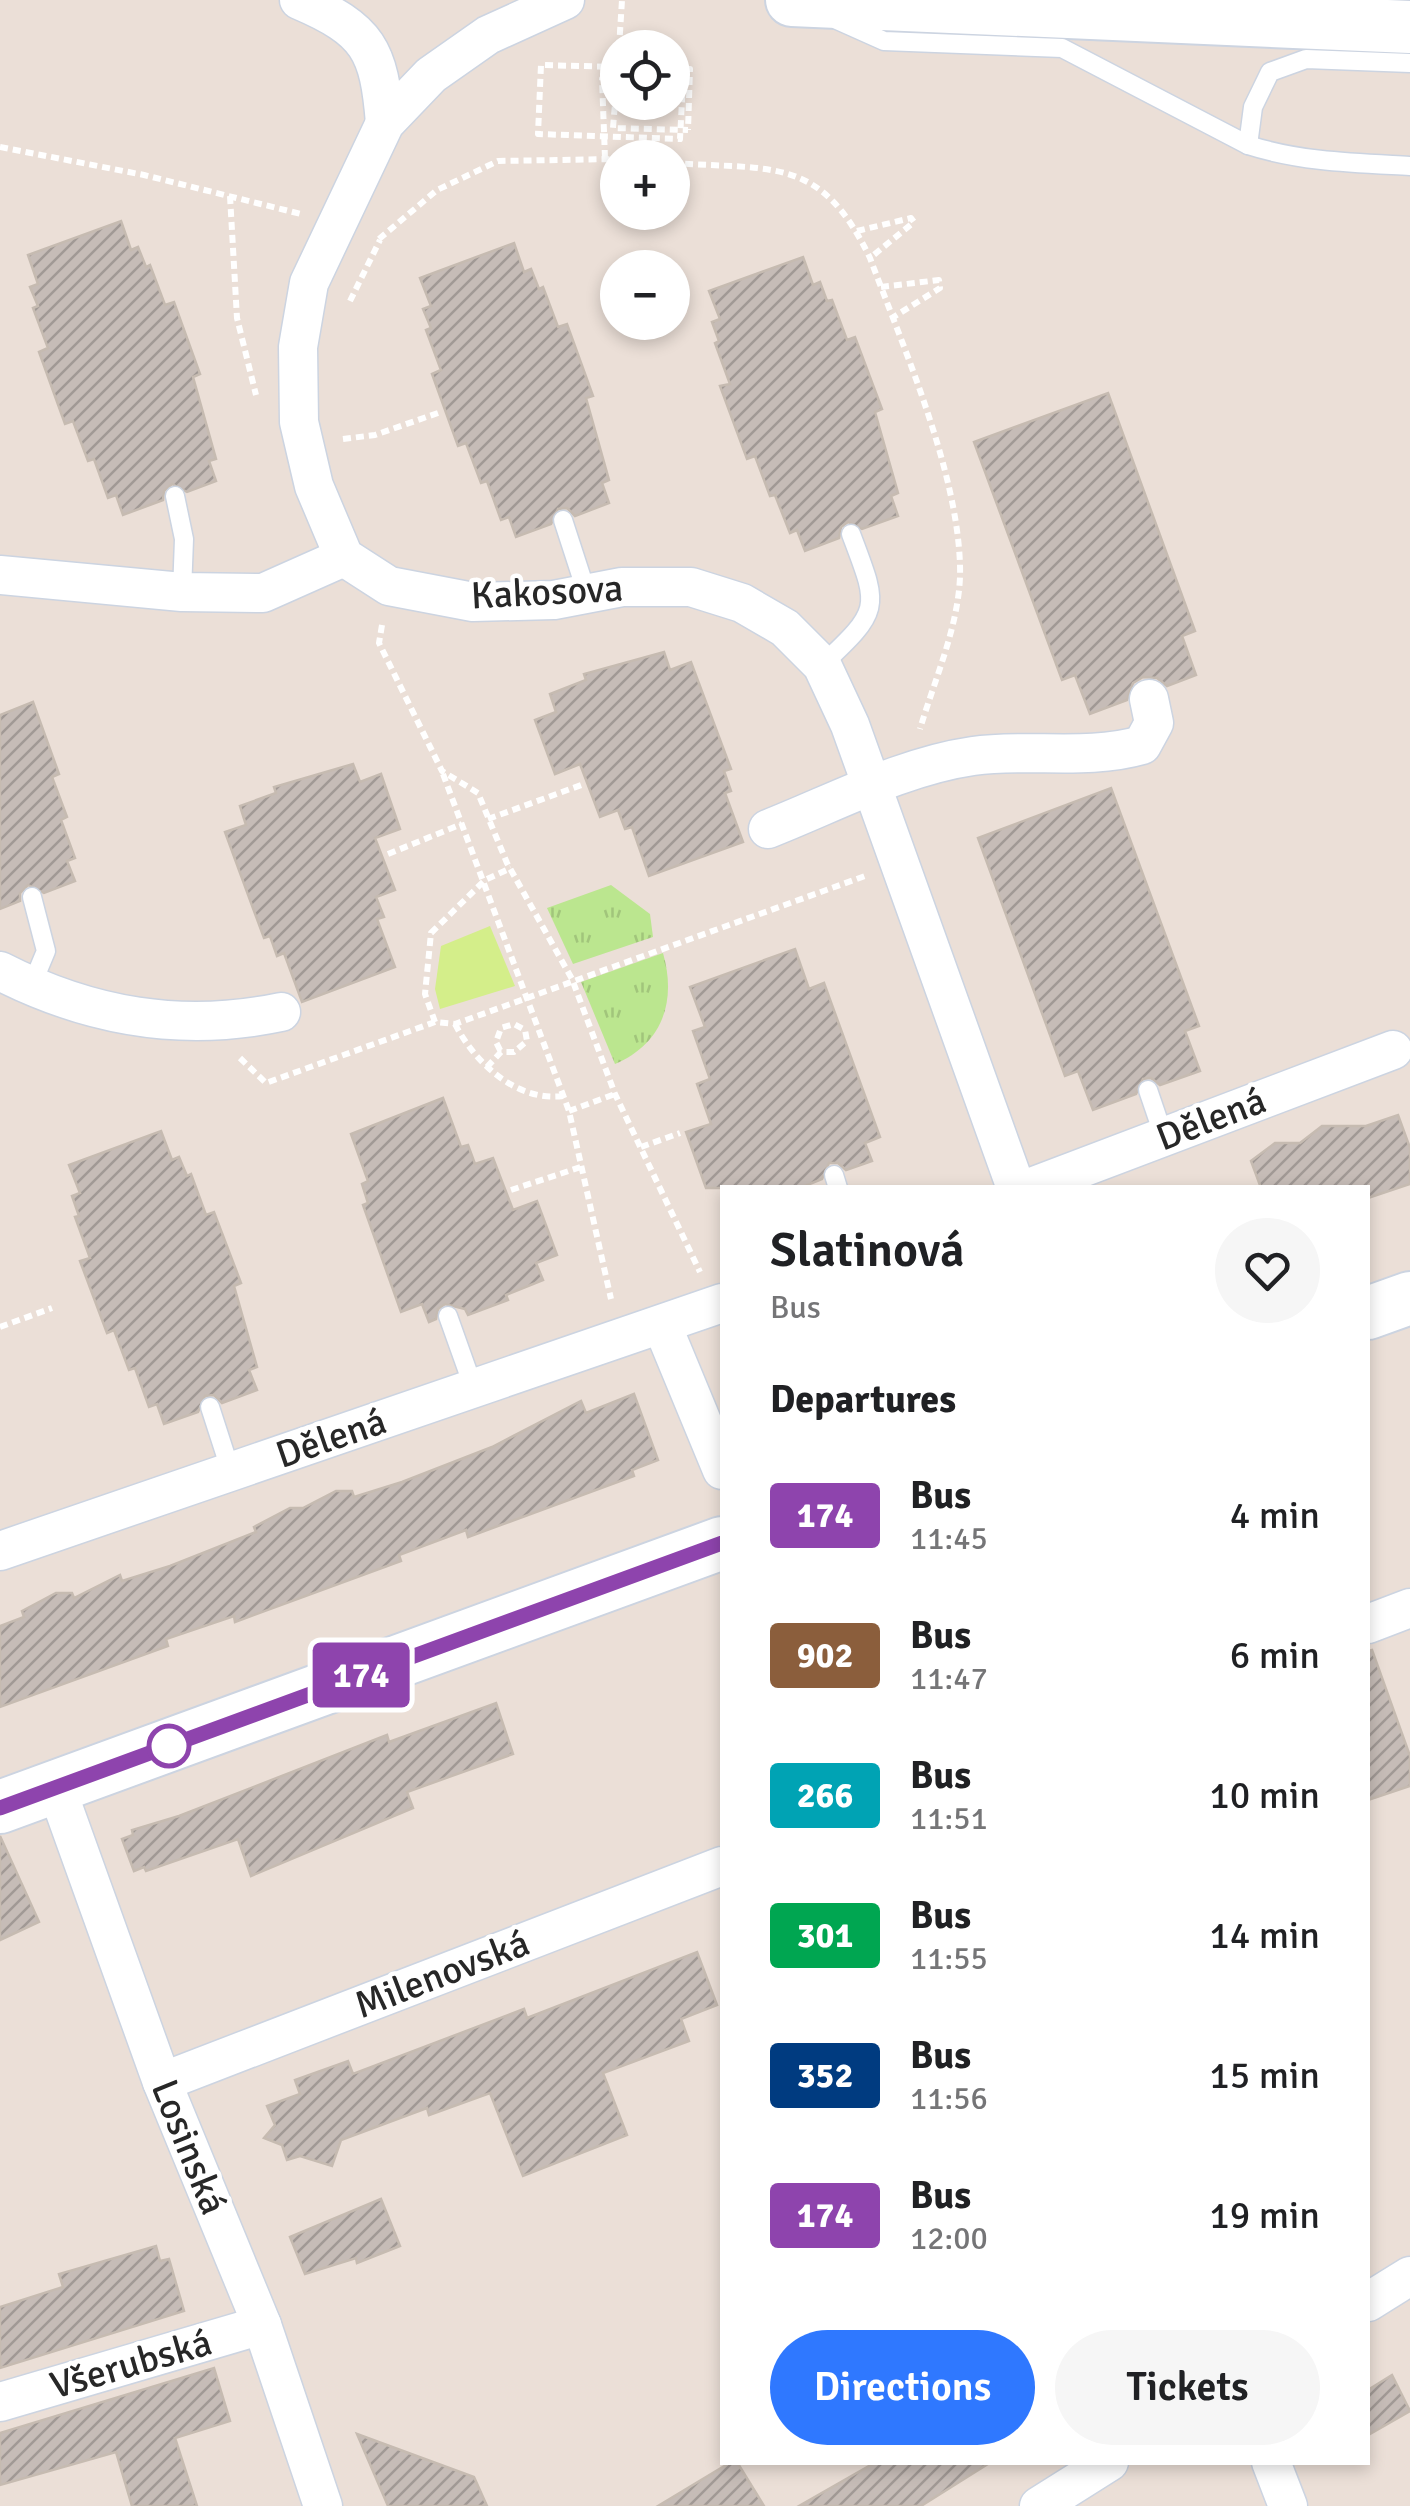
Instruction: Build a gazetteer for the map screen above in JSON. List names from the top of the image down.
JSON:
{
  "streets": {
    "street": [
      "Kakosova",
      "Dělená",
      "Milenovská",
      "Losinská",
      "Všerubská"
    ]
  },
  "crossings": [
    ["Milenovská", "Losinská"],
    ["Losinská", "Všerubská"]
  ],
  "lines": ["bus line 174"],
  "page": {
    "on_map": "174",
    "map_buttons": ["+", "−"],
    "heading": [
      ["Slatinová", "Bus"],
      "Departures"
    ],
    "list": [
      {
        "mark": "174",
        "name": "Bus",
        "note": "11:45",
        "value": "4 min"
      },
      {
        "mark": "902",
        "name": "Bus",
        "note": "11:47",
        "value": "6 min"
      },
      {
        "mark": "266",
        "name": "Bus",
        "note": "11:51",
        "value": "10 min"
      },
      {
        "mark": "301",
        "name": "Bus",
        "note": "11:55",
        "value": "14 min"
      },
      {
        "mark": "352",
        "name": "Bus",
        "note": "11:56",
        "value": "15 min"
      },
      {
        "mark": "174",
        "name": "Bus",
        "note": "12:00",
        "value": "19 min"
      }
    ],
    "buttons": ["Directions", "Tickets"]
  }
}
